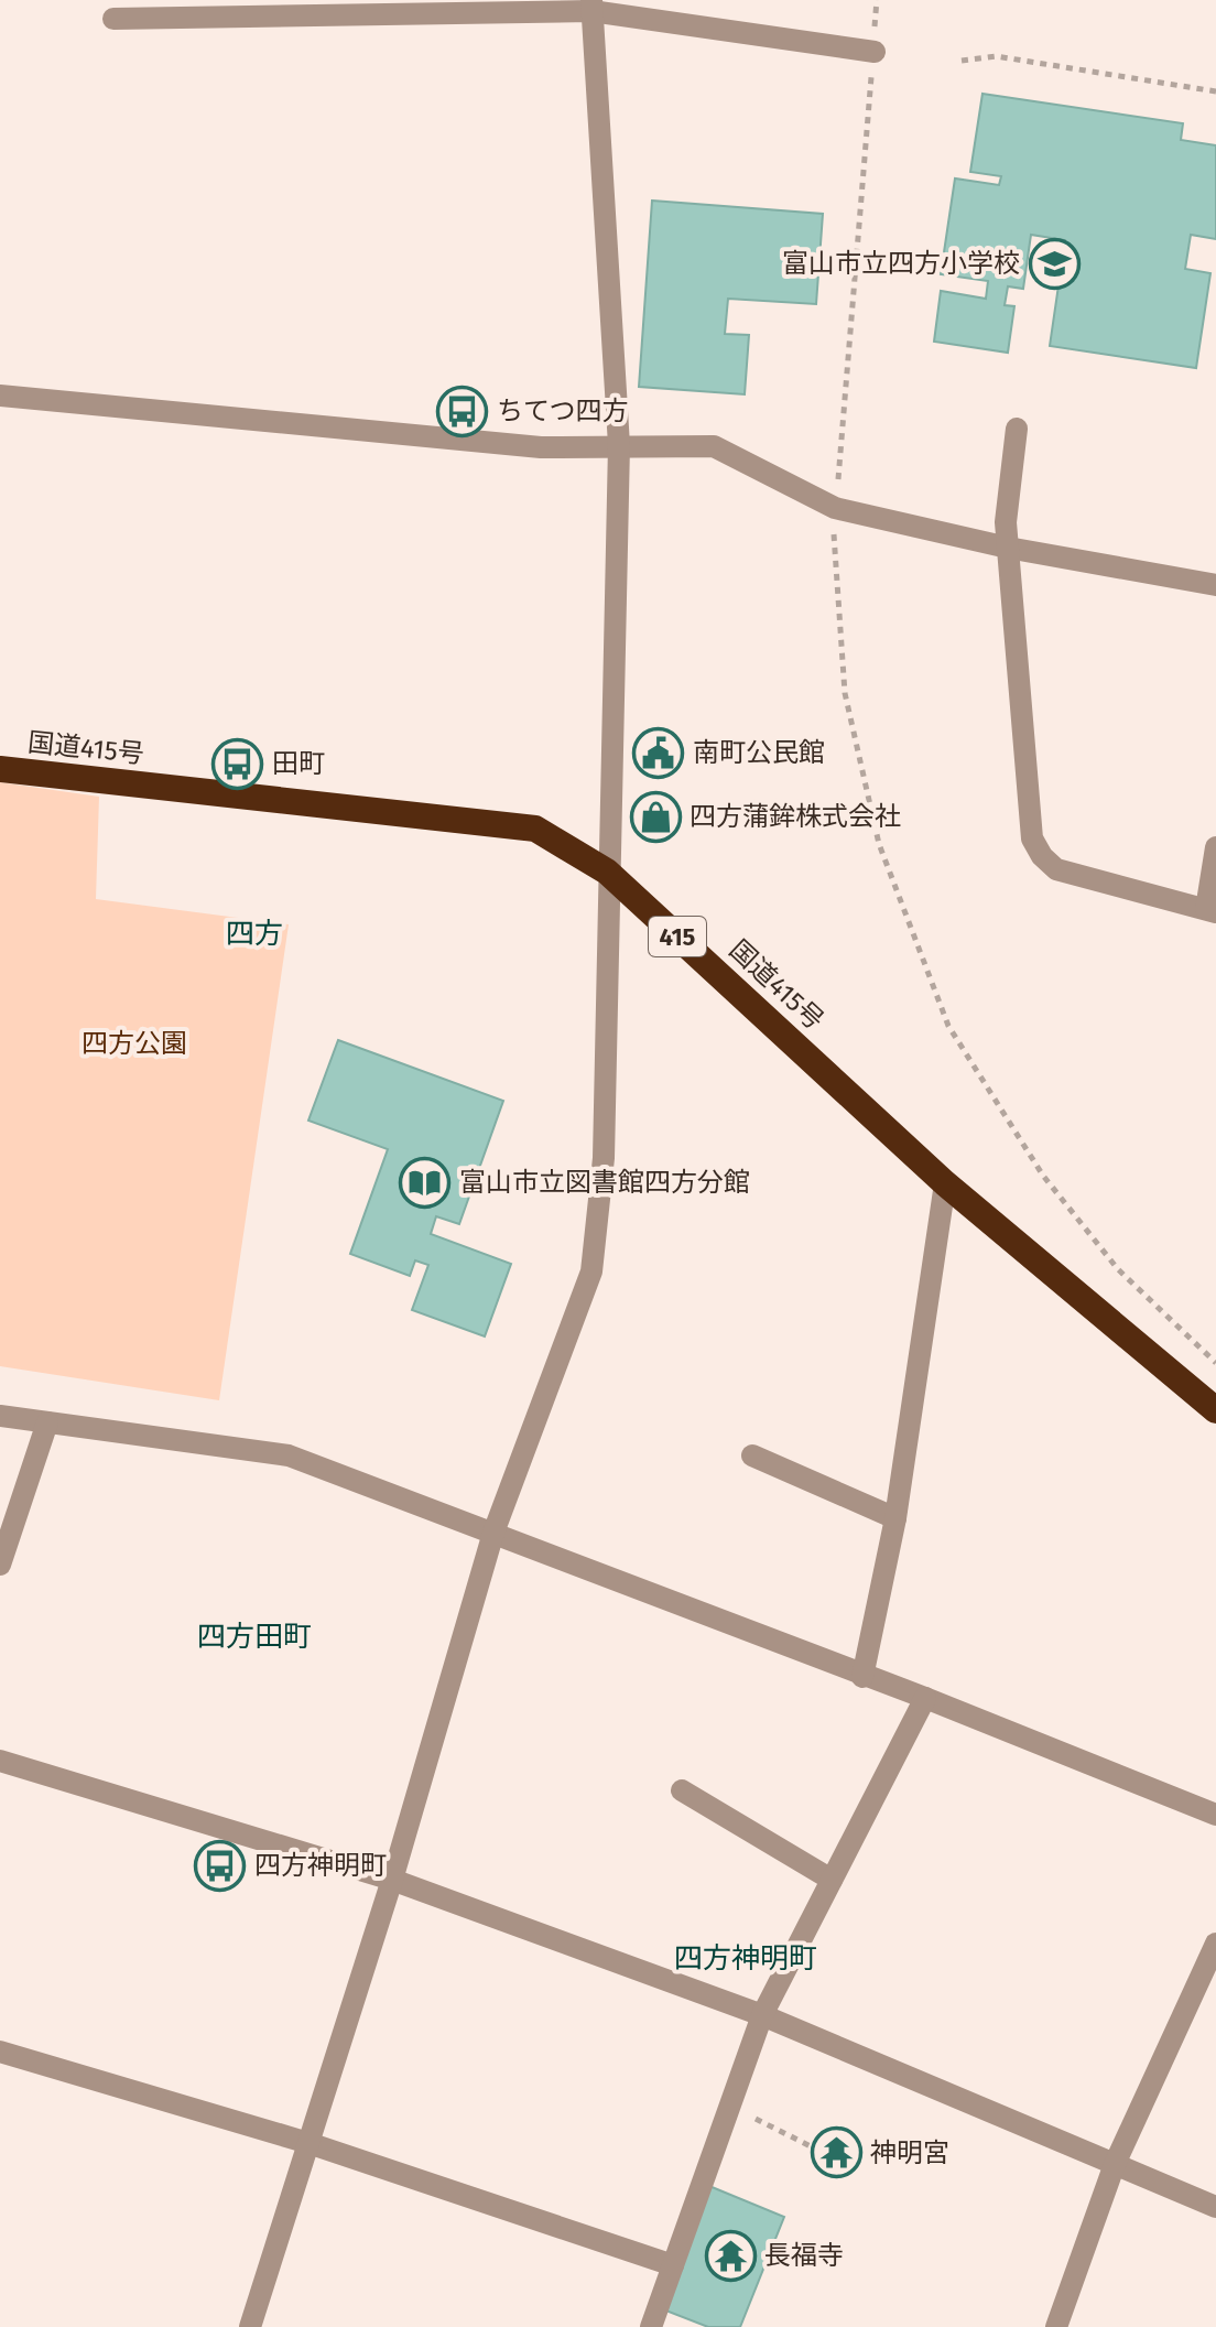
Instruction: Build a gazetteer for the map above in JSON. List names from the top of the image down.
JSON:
{
  "streets": {
    "highway": ["国道415号", "415"]
  },
  "districts": ["四方", "四方田町", "四方神明町"],
  "parks": ["四方公園"],
  "places": {
    "school or university": ["富山市立四方小学校"],
    "bus stop": ["ちてつ四方", "田町", "四方神明町"],
    "public building": ["南町公民館"],
    "shop": ["四方蒲鉾株式会社"],
    "library": ["富山市立図書館四方分館"],
    "temple": ["神明宮", "長福寺"]
  }
}
